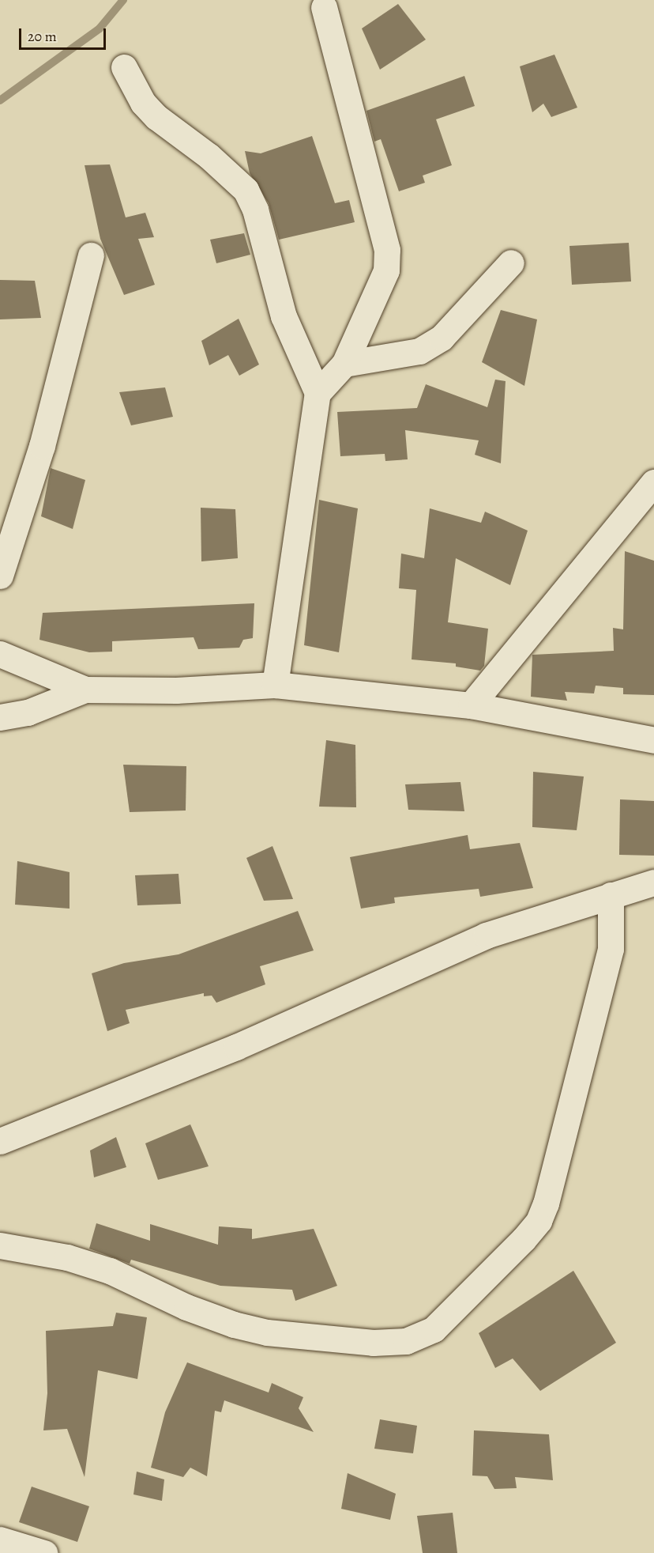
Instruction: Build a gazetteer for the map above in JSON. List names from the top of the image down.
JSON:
{
  "scale_bar": "20 m"
}
